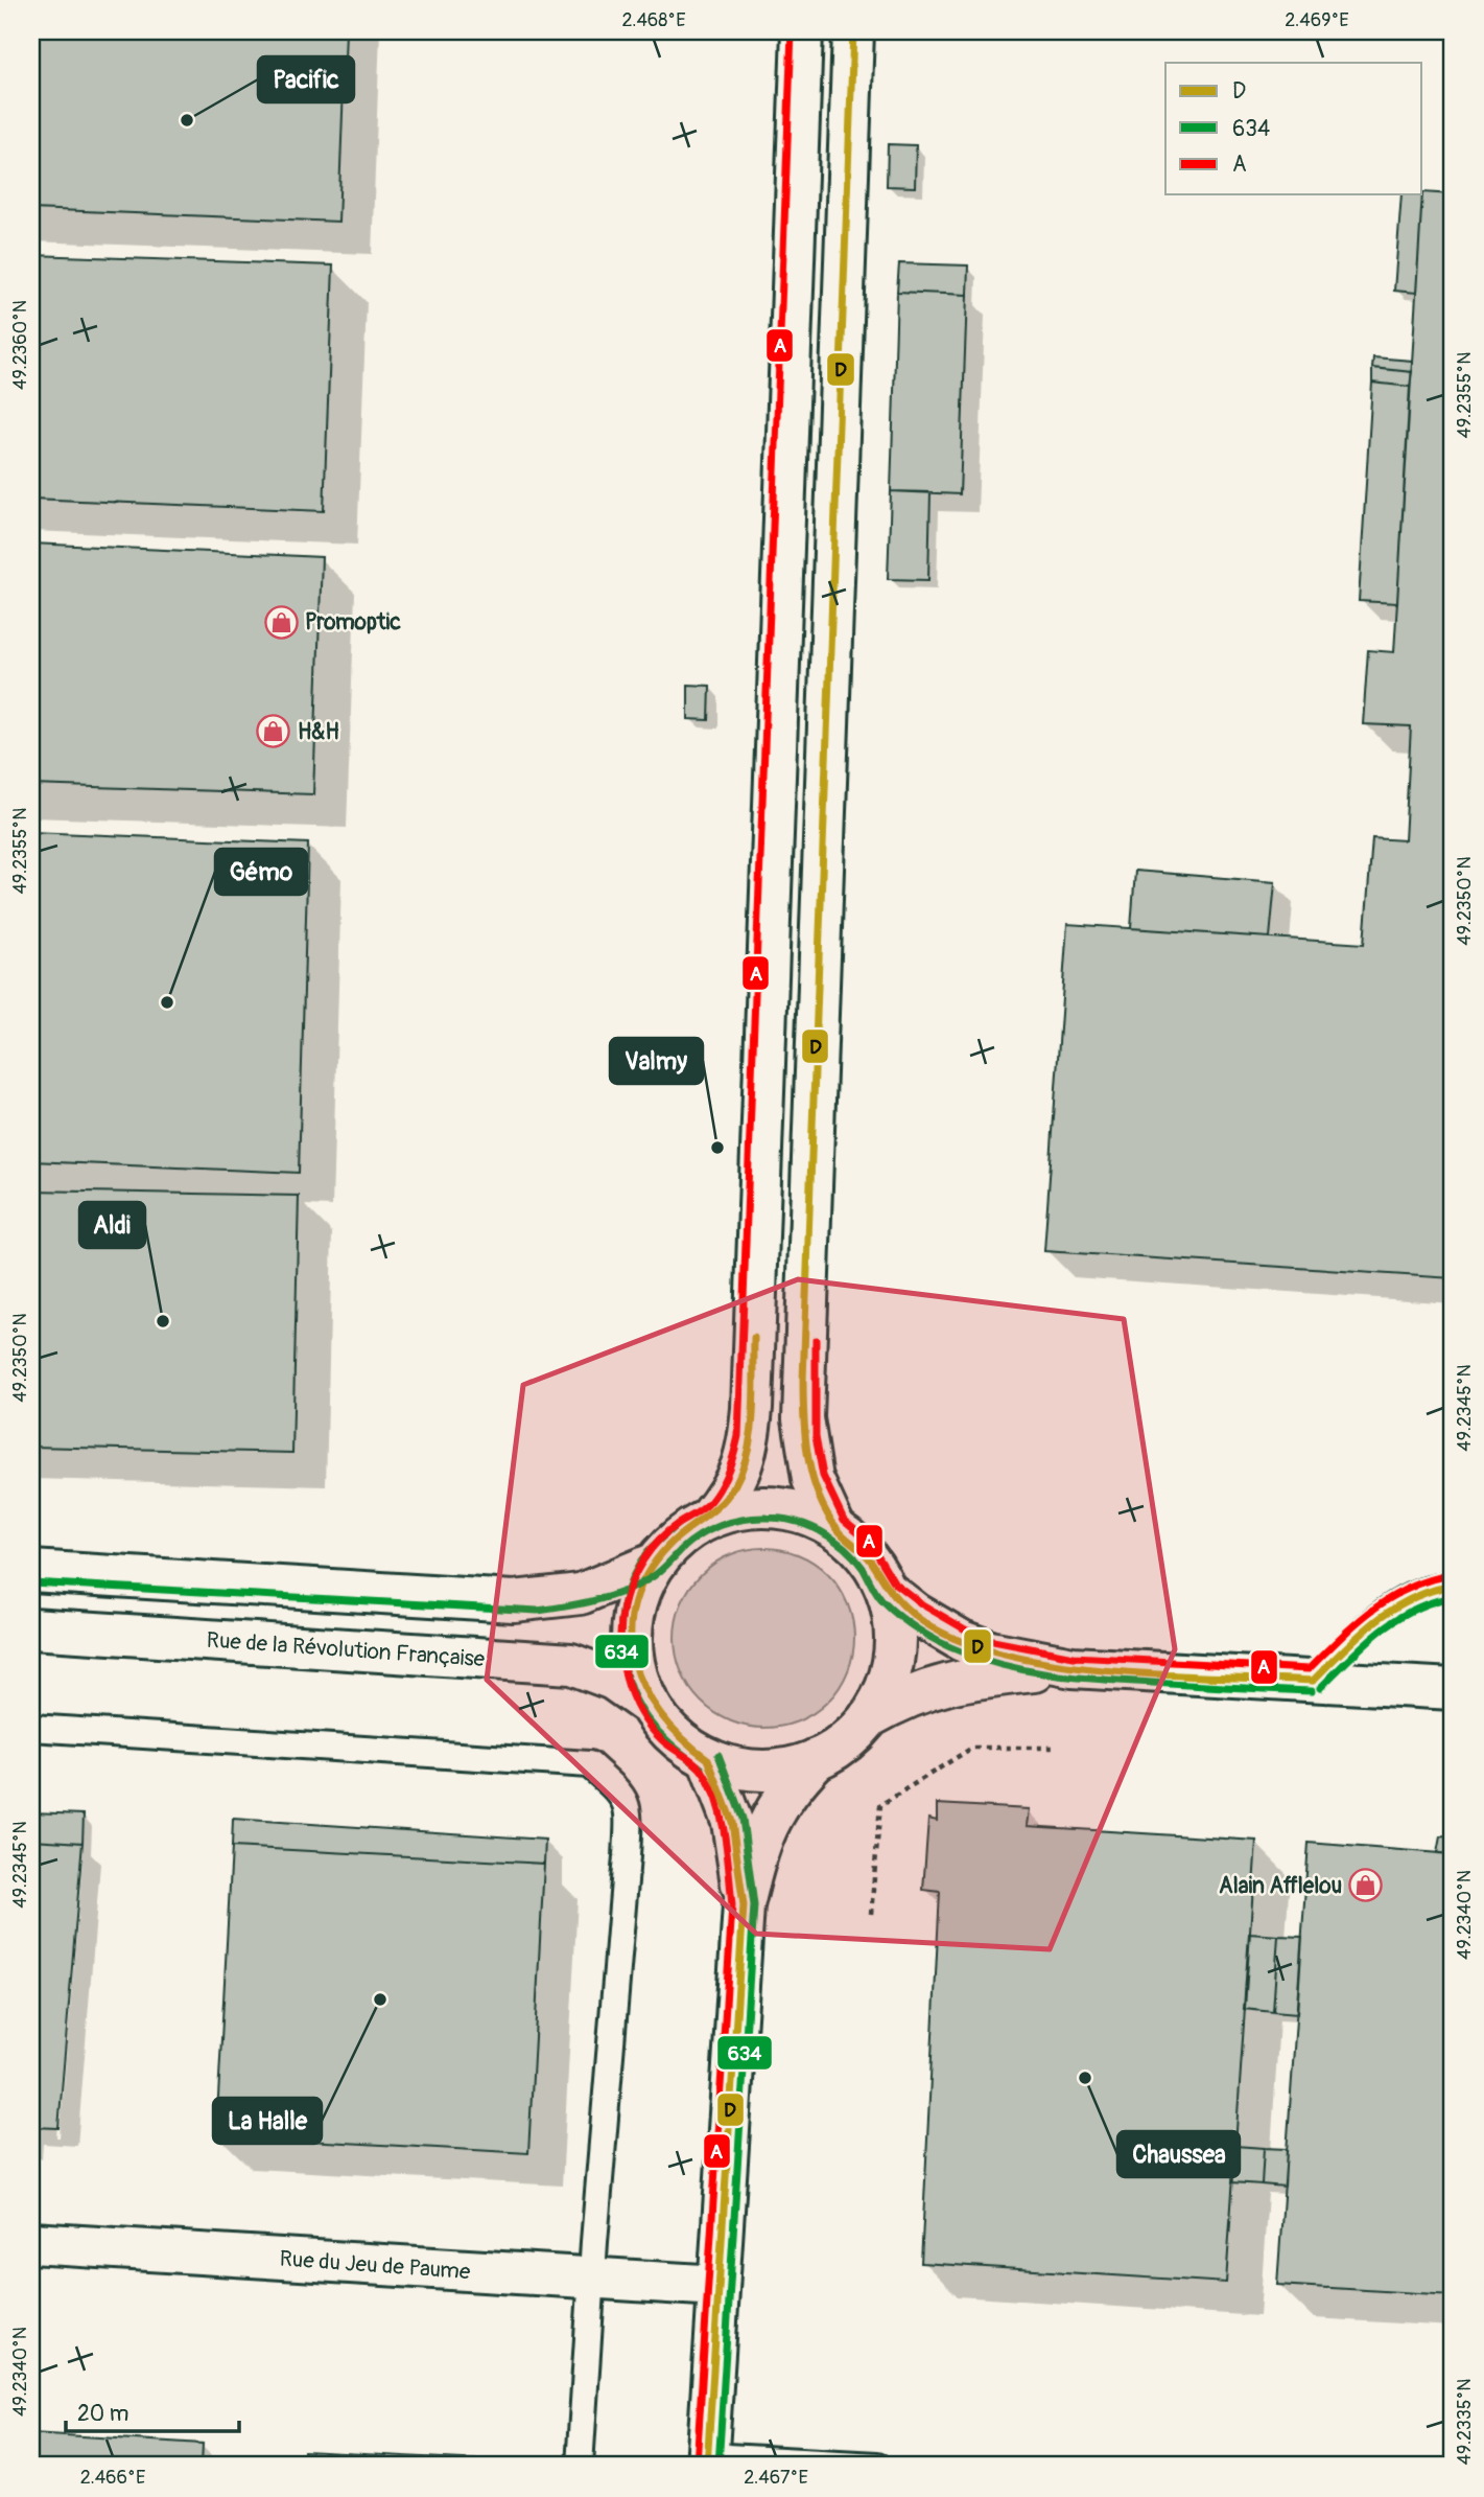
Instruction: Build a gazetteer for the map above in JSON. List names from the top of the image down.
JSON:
{
  "streets": {
    "street": ["Rue de la Révolution Française", "Rue du Jeu de Paume"]
  },
  "places": {
    "other": [
      "Pacific",
      "Gémo",
      "Valmy",
      "Aldi",
      "La Halle",
      "Chaussea"
    ],
    "shop": ["Promoptic", "H&H", "Alain Afflelou"]
  },
  "lines": ["transit line D", "transit line A", "transit line 634"],
  "legend": ["D", "634", "A"],
  "scale_bar": "20 m",
  "coordinates": [
    "2.468°E",
    "2.469°E",
    "49.2360°N",
    "49.2355°N",
    "49.2350°N",
    "49.2345°N",
    "49.2340°N",
    "49.2335°N",
    "2.466°E",
    "2.467°E"
  ]
}
